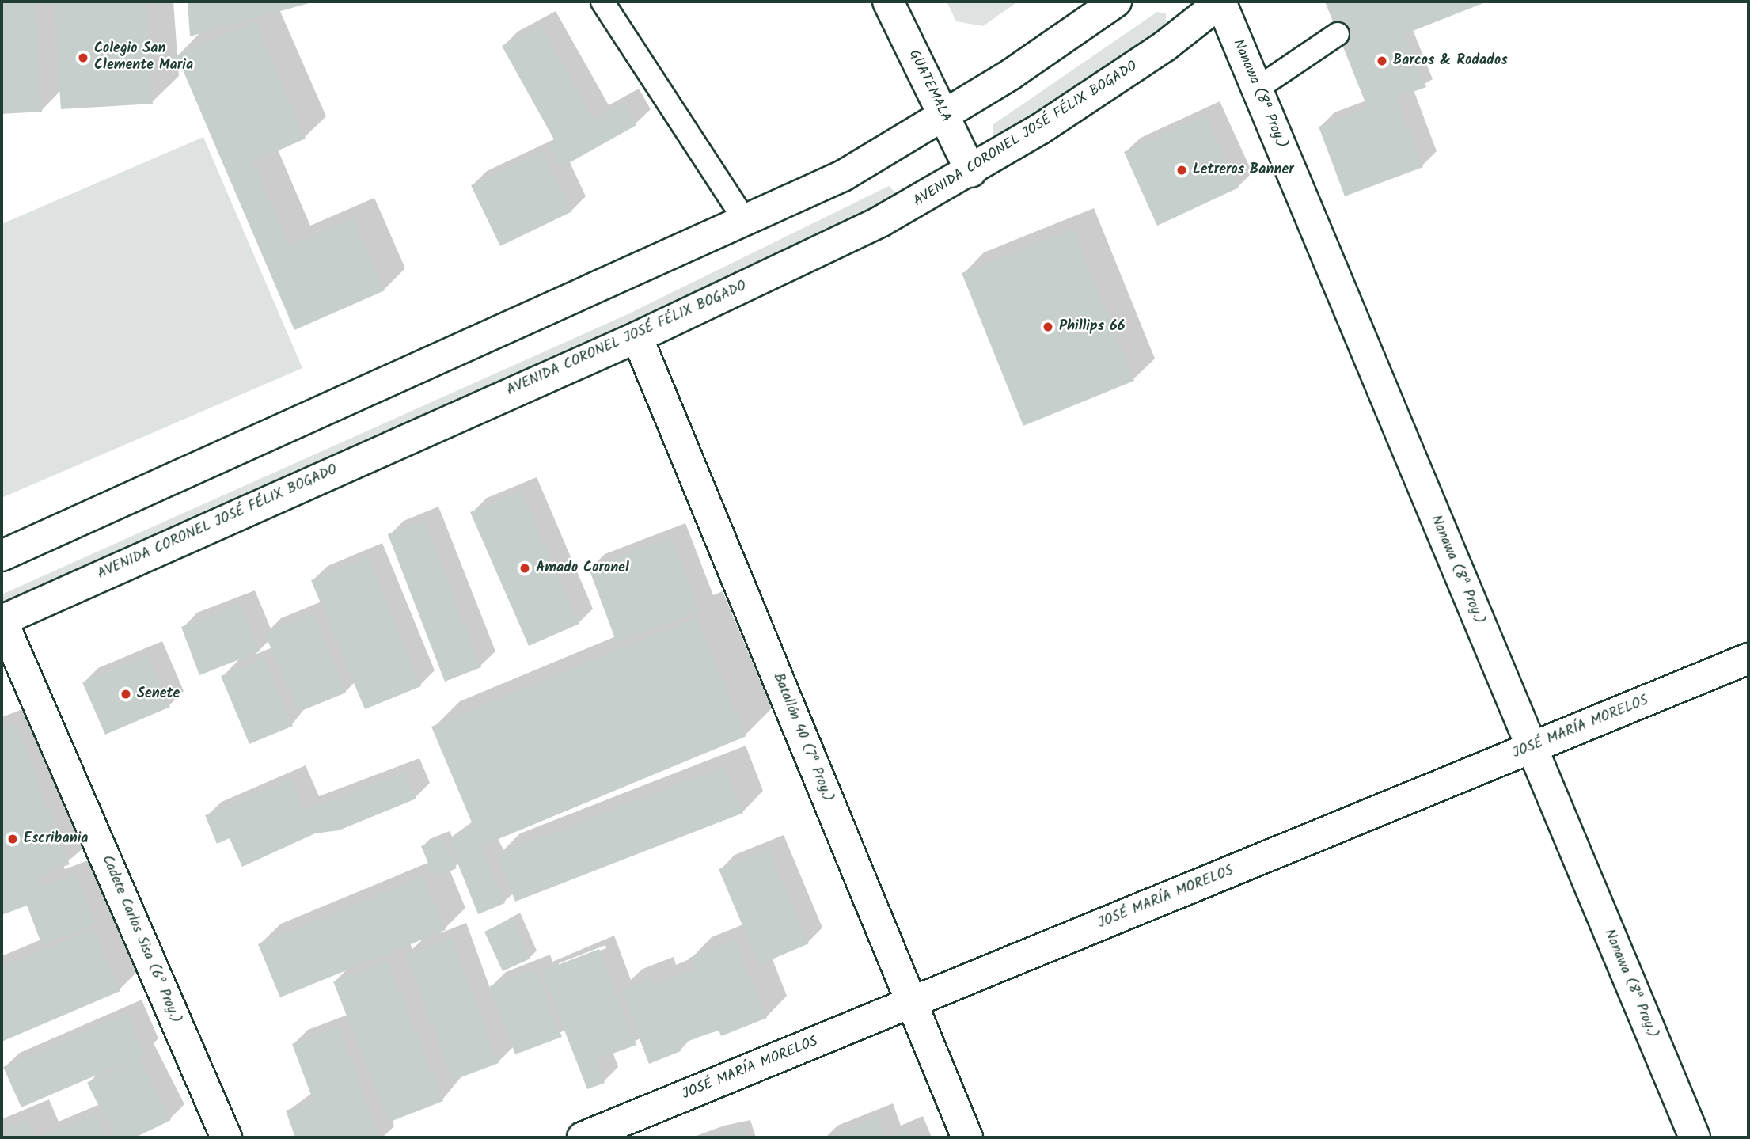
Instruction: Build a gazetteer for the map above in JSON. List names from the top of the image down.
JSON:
{
  "streets": {
    "street": [
      "GUATEMALA",
      "Nanawa (8ª Proy.)",
      "AVENIDA CORONEL JOSÉ FÉLIX BOGADO",
      "JOSÉ MARÍA MORELOS",
      "Batallón 40 (7ª Proy.)",
      "Cadete Carlos Sisa (6ª Proy.)"
    ]
  },
  "crossings": [
    ["GUATEMALA", "AVENIDA CORONEL JOSÉ FÉLIX BOGADO"],
    ["Nanawa (8ª Proy.)", "AVENIDA CORONEL JOSÉ FÉLIX BOGADO"],
    ["Nanawa (8ª Proy.)", "JOSÉ MARÍA MORELOS"],
    ["AVENIDA CORONEL JOSÉ FÉLIX BOGADO", "Batallón 40 (7ª Proy.)"],
    ["AVENIDA CORONEL JOSÉ FÉLIX BOGADO", "Cadete Carlos Sisa (6ª Proy.)"],
    ["JOSÉ MARÍA MORELOS", "Batallón 40 (7ª Proy.)"]
  ],
  "places": [
    "Colegio San Clemente Maria",
    "Barcos & Rodados",
    "Letreros Banner",
    "Phillips 66",
    "Amado Coronel",
    "Senete",
    "Escribania"
  ]
}
